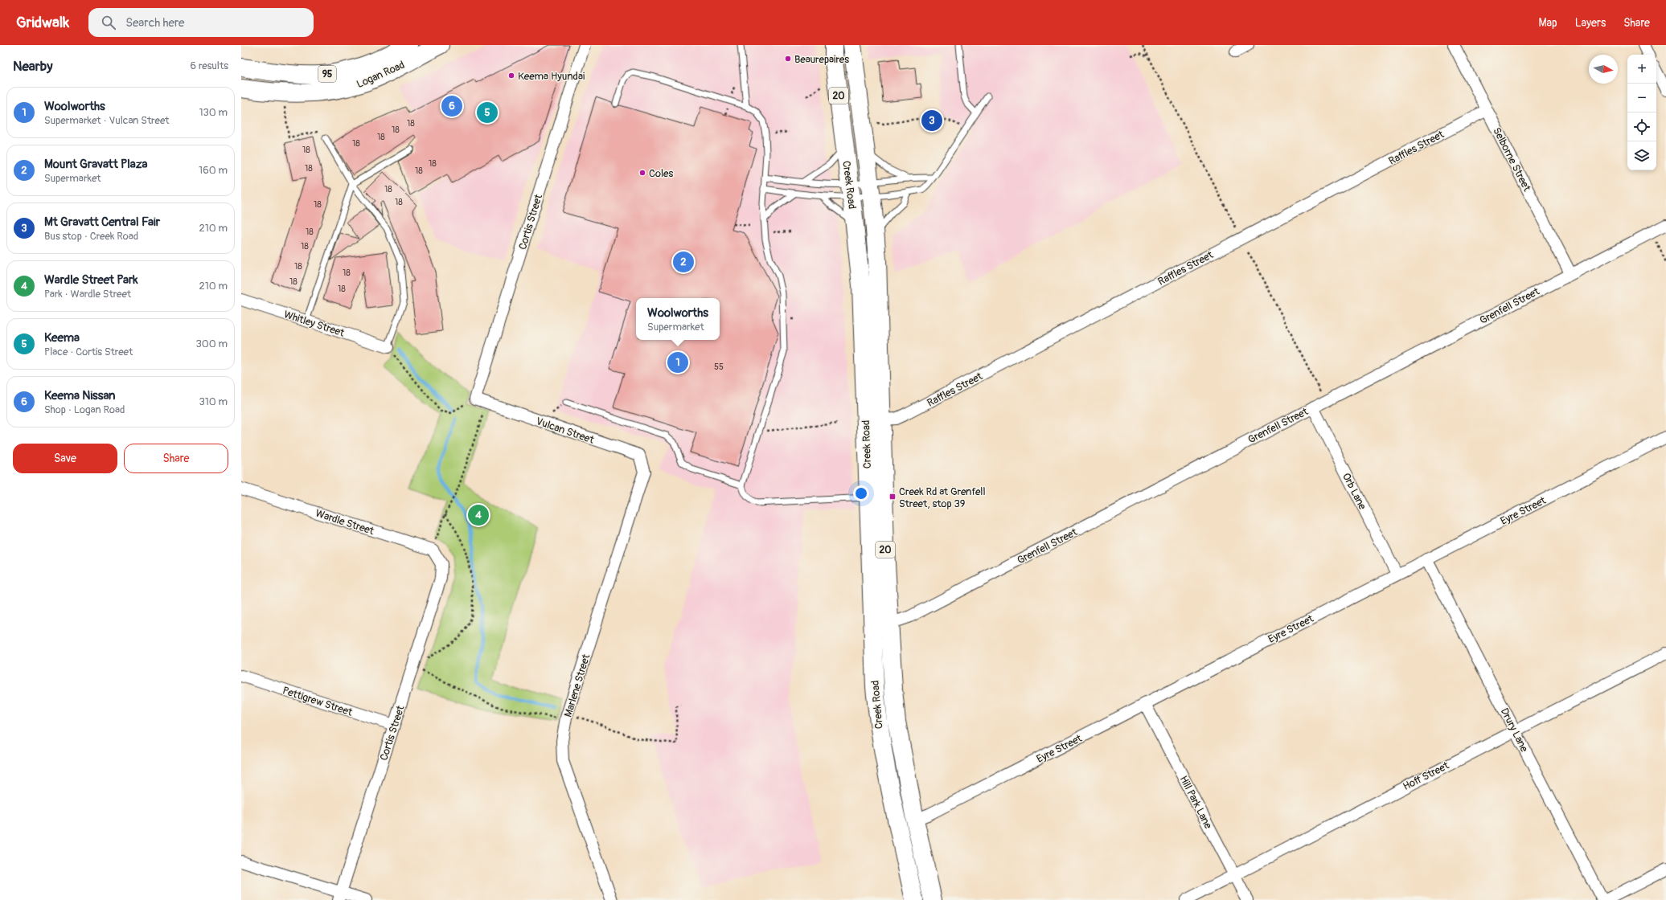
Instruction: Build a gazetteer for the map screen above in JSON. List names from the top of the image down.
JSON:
{
  "streets": {
    "main road": [
      "95",
      "Logan Road",
      "20",
      "Creek Road"
    ],
    "street": [
      "Raffles Street",
      "Selborne Street",
      "Cortis Street",
      "Grenfell Street",
      "Whitley Street",
      "Vulcan Street",
      "Orb Lane",
      "Eyre Street",
      "Wardle Street",
      "Marlene Street",
      "Pettigrew Street",
      "Drury Lane",
      "Hoff Street",
      "Hill Park Lane"
    ]
  },
  "crossings": [
    ["Raffles Street", "Selborne Street"],
    ["Raffles Street", "Creek Road"],
    ["Selborne Street", "Grenfell Street"],
    ["Creek Road", "Grenfell Street"],
    ["Creek Road", "Eyre Street"],
    ["Cortis Street", "Vulcan Street"],
    ["Cortis Street", "Wardle Street"],
    ["Cortis Street", "Pettigrew Street"],
    ["Grenfell Street", "Orb Lane"],
    ["Vulcan Street", "Marlene Street"],
    ["Orb Lane", "Eyre Street"],
    ["Eyre Street", "Drury Lane"],
    ["Eyre Street", "Hill Park Lane"],
    ["Drury Lane", "Hoff Street"],
    ["Hoff Street", "Hill Park Lane"]
  ],
  "places": {
    "other": ["Beaurepaires", "Keema Hyundai", "Coles"],
    "transit": ["Creek Rd at Grenfell Street, stop 39"]
  },
  "house_numbers": [
    "18",
    "18",
    "18",
    "18",
    "18",
    "18",
    "18",
    "18",
    "18",
    "18",
    "18",
    "18",
    "18",
    "18",
    "18",
    "18",
    "18",
    "55"
  ],
  "north": "right",
  "page": {
    "header": "Gridwalk",
    "search": "Search here",
    "nav": ["Map", "Layers", "Share"],
    "heading": ["Nearby", "6 results"],
    "map_buttons": ["+", "−"],
    "list": [
      {
        "mark": "1",
        "name": "Woolworths",
        "note": "Supermarket · Vulcan Street",
        "value": "130 m"
      },
      {
        "mark": "2",
        "name": "Mount Gravatt Plaza",
        "note": "Supermarket",
        "value": "160 m"
      },
      {
        "mark": "3",
        "name": "Mt Gravatt Central Fair",
        "note": "Bus stop · Creek Road",
        "value": "210 m"
      },
      {
        "mark": "4",
        "name": "Wardle Street Park",
        "note": "Park · Wardle Street",
        "value": "210 m"
      },
      {
        "mark": "5",
        "name": "Keema",
        "note": "Place · Cortis Street",
        "value": "300 m"
      },
      {
        "mark": "6",
        "name": "Keema Nissan",
        "note": "Shop · Logan Road",
        "value": "310 m"
      }
    ],
    "pins": [
      "6",
      "5",
      "3",
      "2",
      "1",
      "4"
    ],
    "popup": ["Woolworths", "Supermarket"],
    "buttons": ["Save", "Share"]
  }
}
